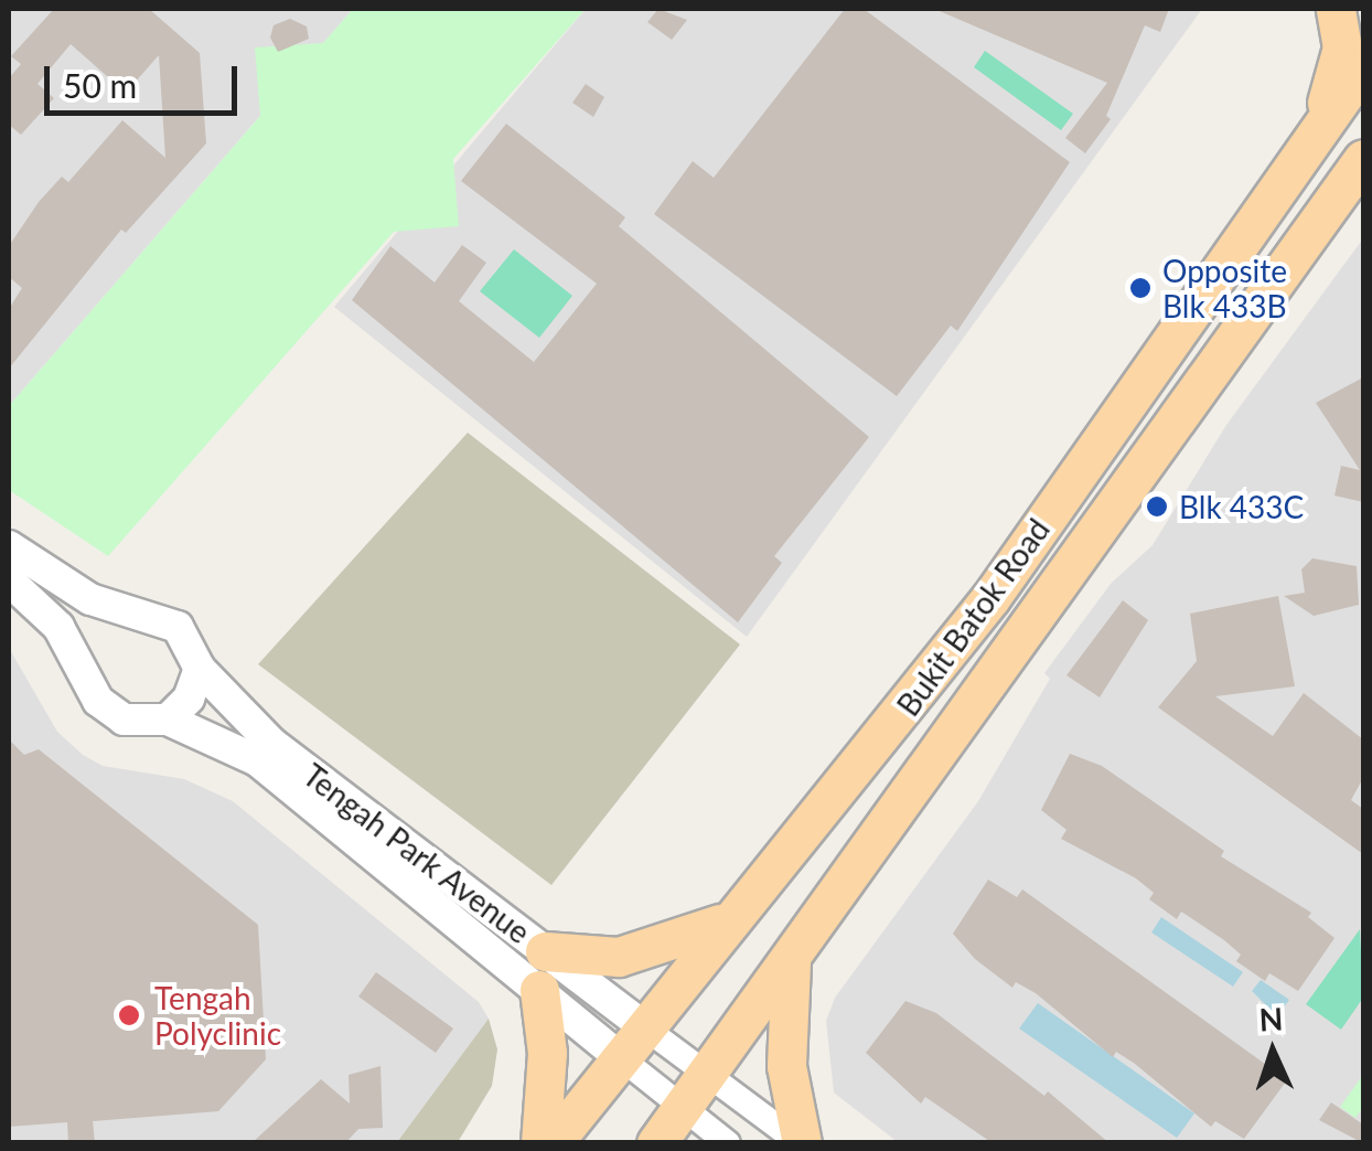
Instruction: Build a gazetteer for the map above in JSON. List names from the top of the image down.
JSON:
{
  "streets": {
    "main road": ["Bukit Batok Road"],
    "street": ["Tengah Park Avenue"]
  },
  "crossings": [
    ["Bukit Batok Road", "Tengah Park Avenue"]
  ],
  "places": ["Opposite Blk 433B", "Blk 433C", "Tengah Polyclinic"],
  "scale_bar": "50 m",
  "north": "top"
}
